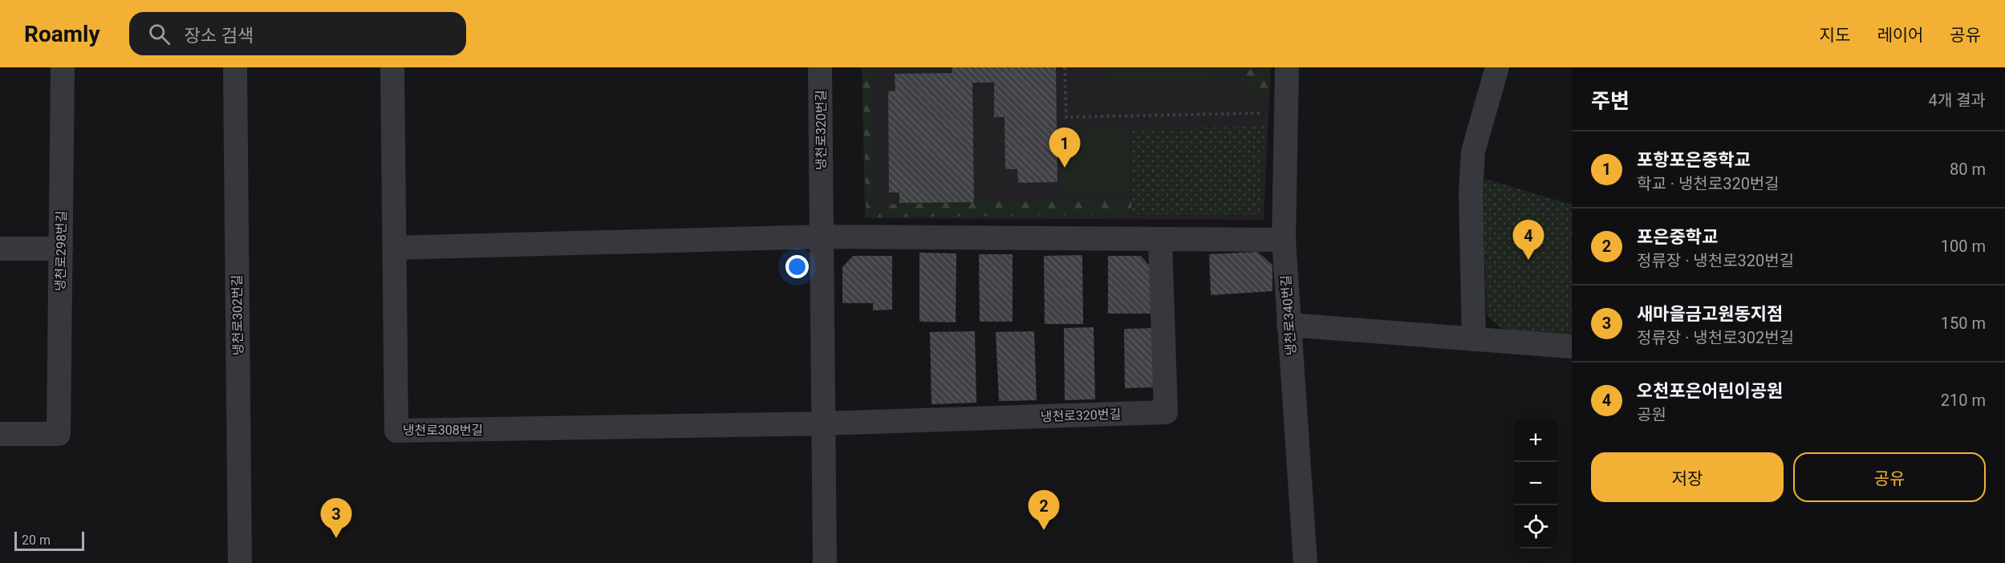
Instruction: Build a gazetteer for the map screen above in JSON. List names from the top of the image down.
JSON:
{
  "streets": {
    "street": [
      "냉천로320번길",
      "냉천로298번길",
      "냉천로302번길",
      "냉천로340번길",
      "냉천로308번길"
    ]
  },
  "crossings": [
    ["냉천로320번길", "냉천로308번길"]
  ],
  "scale_bar": "20 m",
  "page": {
    "header": "Roamly",
    "search": "장소 검색",
    "nav": ["지도", "레이어", "공유"],
    "heading": ["주변", "4개 결과"],
    "pins": [
      "1",
      "4",
      "2",
      "3"
    ],
    "list": [
      {
        "mark": "1",
        "name": "포항포은중학교",
        "note": "학교 · 냉천로320번길",
        "value": "80 m"
      },
      {
        "mark": "2",
        "name": "포은중학교",
        "note": "정류장 · 냉천로320번길",
        "value": "100 m"
      },
      {
        "mark": "3",
        "name": "새마을금고원동지점",
        "note": "정류장 · 냉천로302번길",
        "value": "150 m"
      },
      {
        "mark": "4",
        "name": "오천포은어린이공원",
        "note": "공원",
        "value": "210 m"
      }
    ],
    "map_buttons": ["+", "−"],
    "buttons": ["저장", "공유"],
    "scale": "20 m"
  }
}
